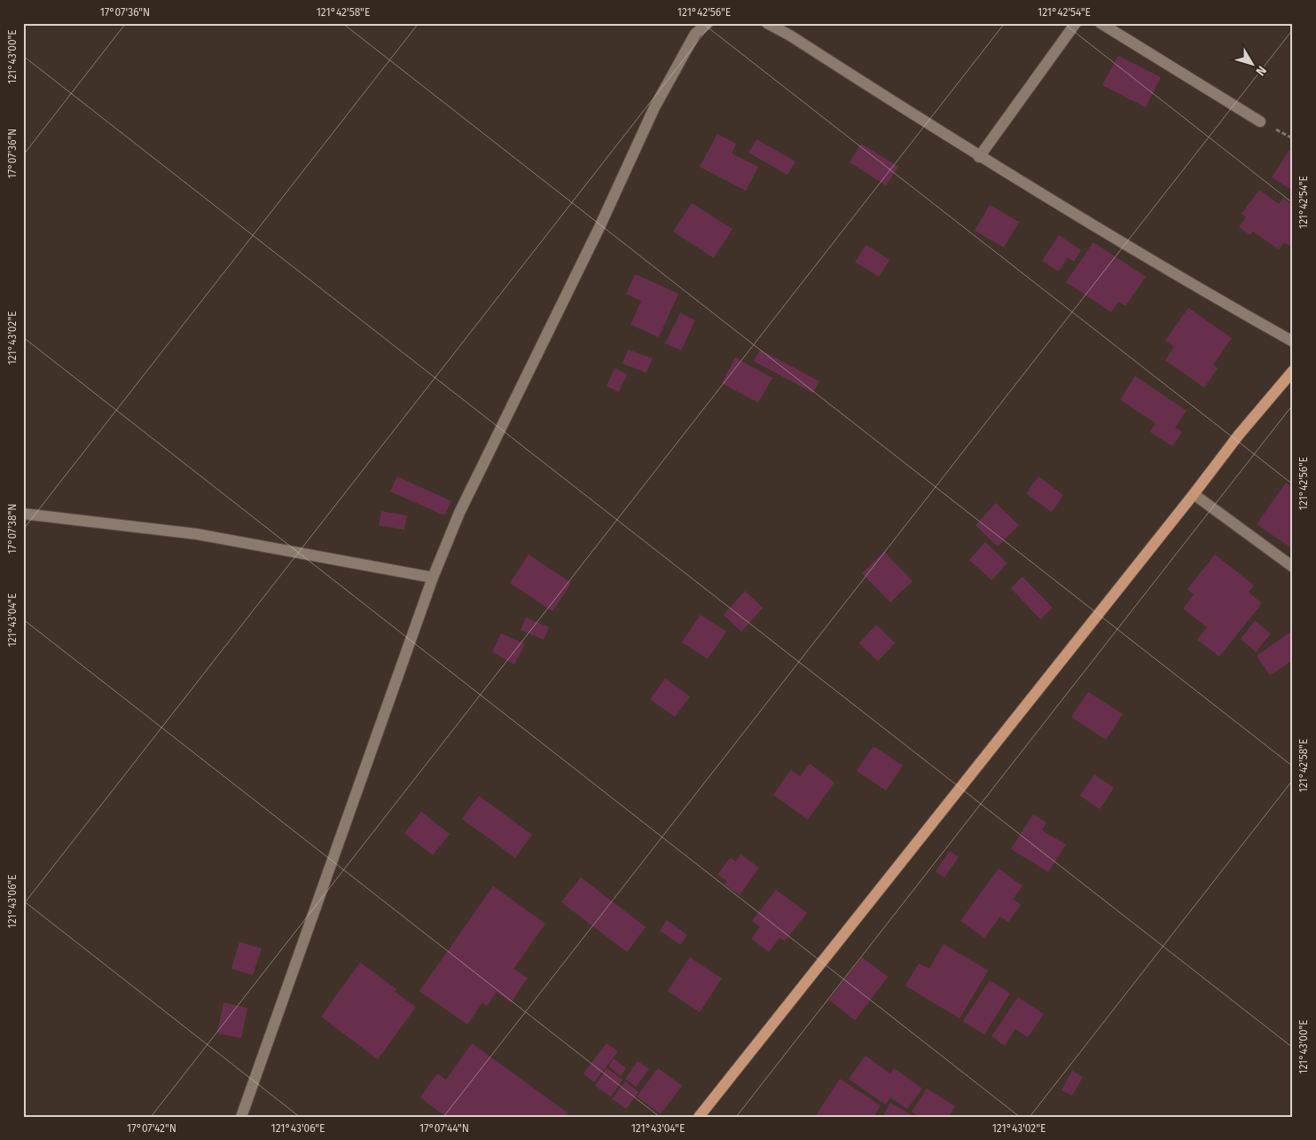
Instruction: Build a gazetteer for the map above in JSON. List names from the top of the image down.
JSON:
{
  "north": "bottom right",
  "coordinates": [
    "17°07'36\"N",
    "121°42'58\"E",
    "121°42'56\"E",
    "121°42'54\"E",
    "121°43'00\"E",
    "121°43'02\"E",
    "17°07'38\"N",
    "121°43'04\"E",
    "121°43'06\"E",
    "17°07'42\"N",
    "17°07'44\"N"
  ]
}
